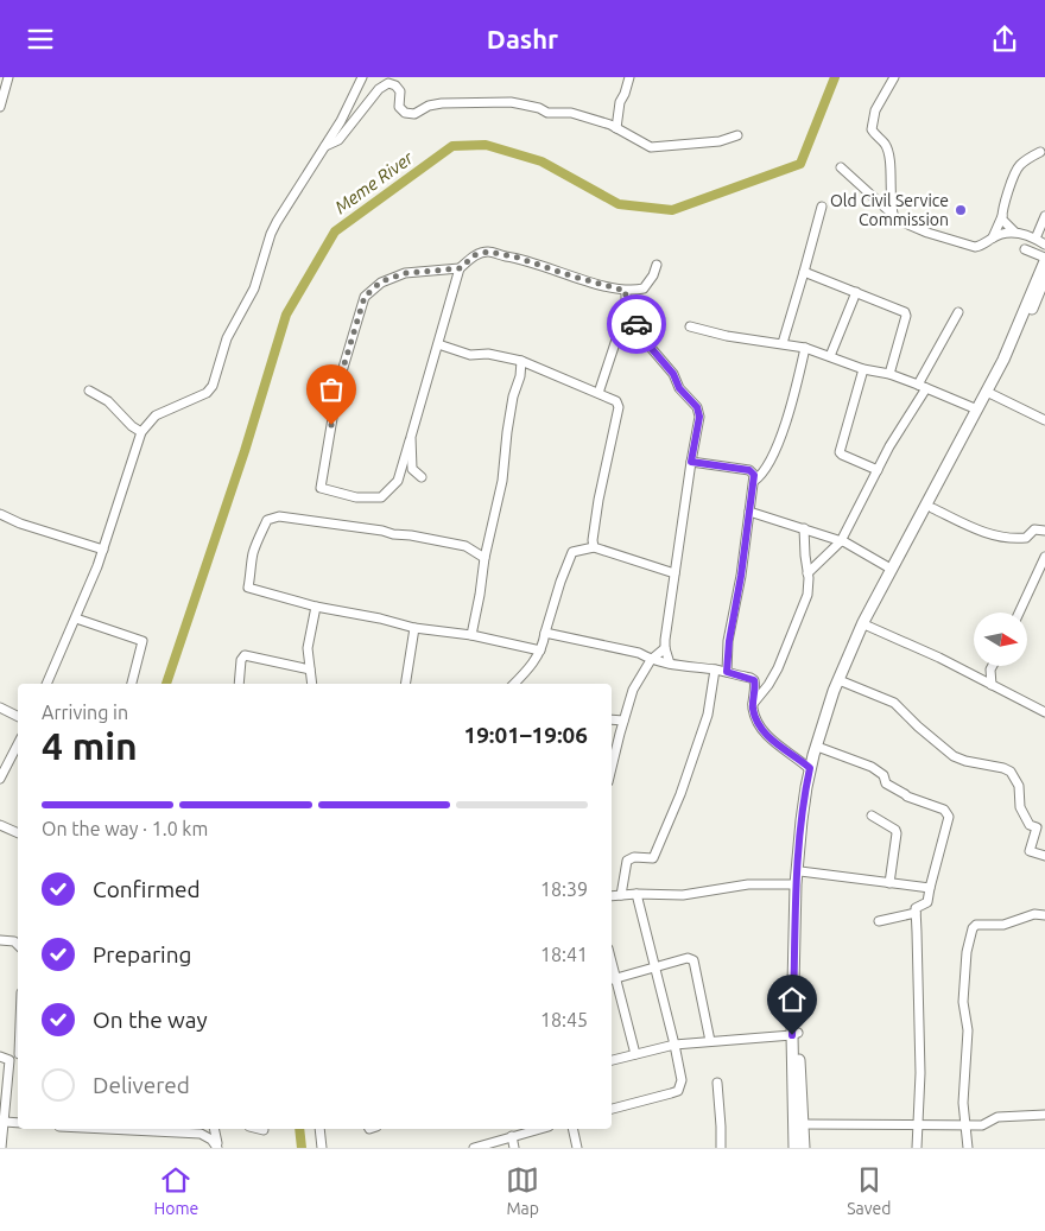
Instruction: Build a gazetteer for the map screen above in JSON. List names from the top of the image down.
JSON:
{
  "water": ["Meme River"],
  "places": ["Old Civil Service Commission"],
  "north": "right",
  "page": {
    "header": "Dashr",
    "heading": ["4 min", "Arriving in", "19:01–19:06"],
    "bar": "On the way · 1.0 km",
    "list": [
      ["Confirmed", "18:39"],
      ["Preparing", "18:41"],
      ["On the way", "18:45"],
      "Delivered"
    ],
    "tabs": ["Home", "Map", "Saved"]
  }
}
